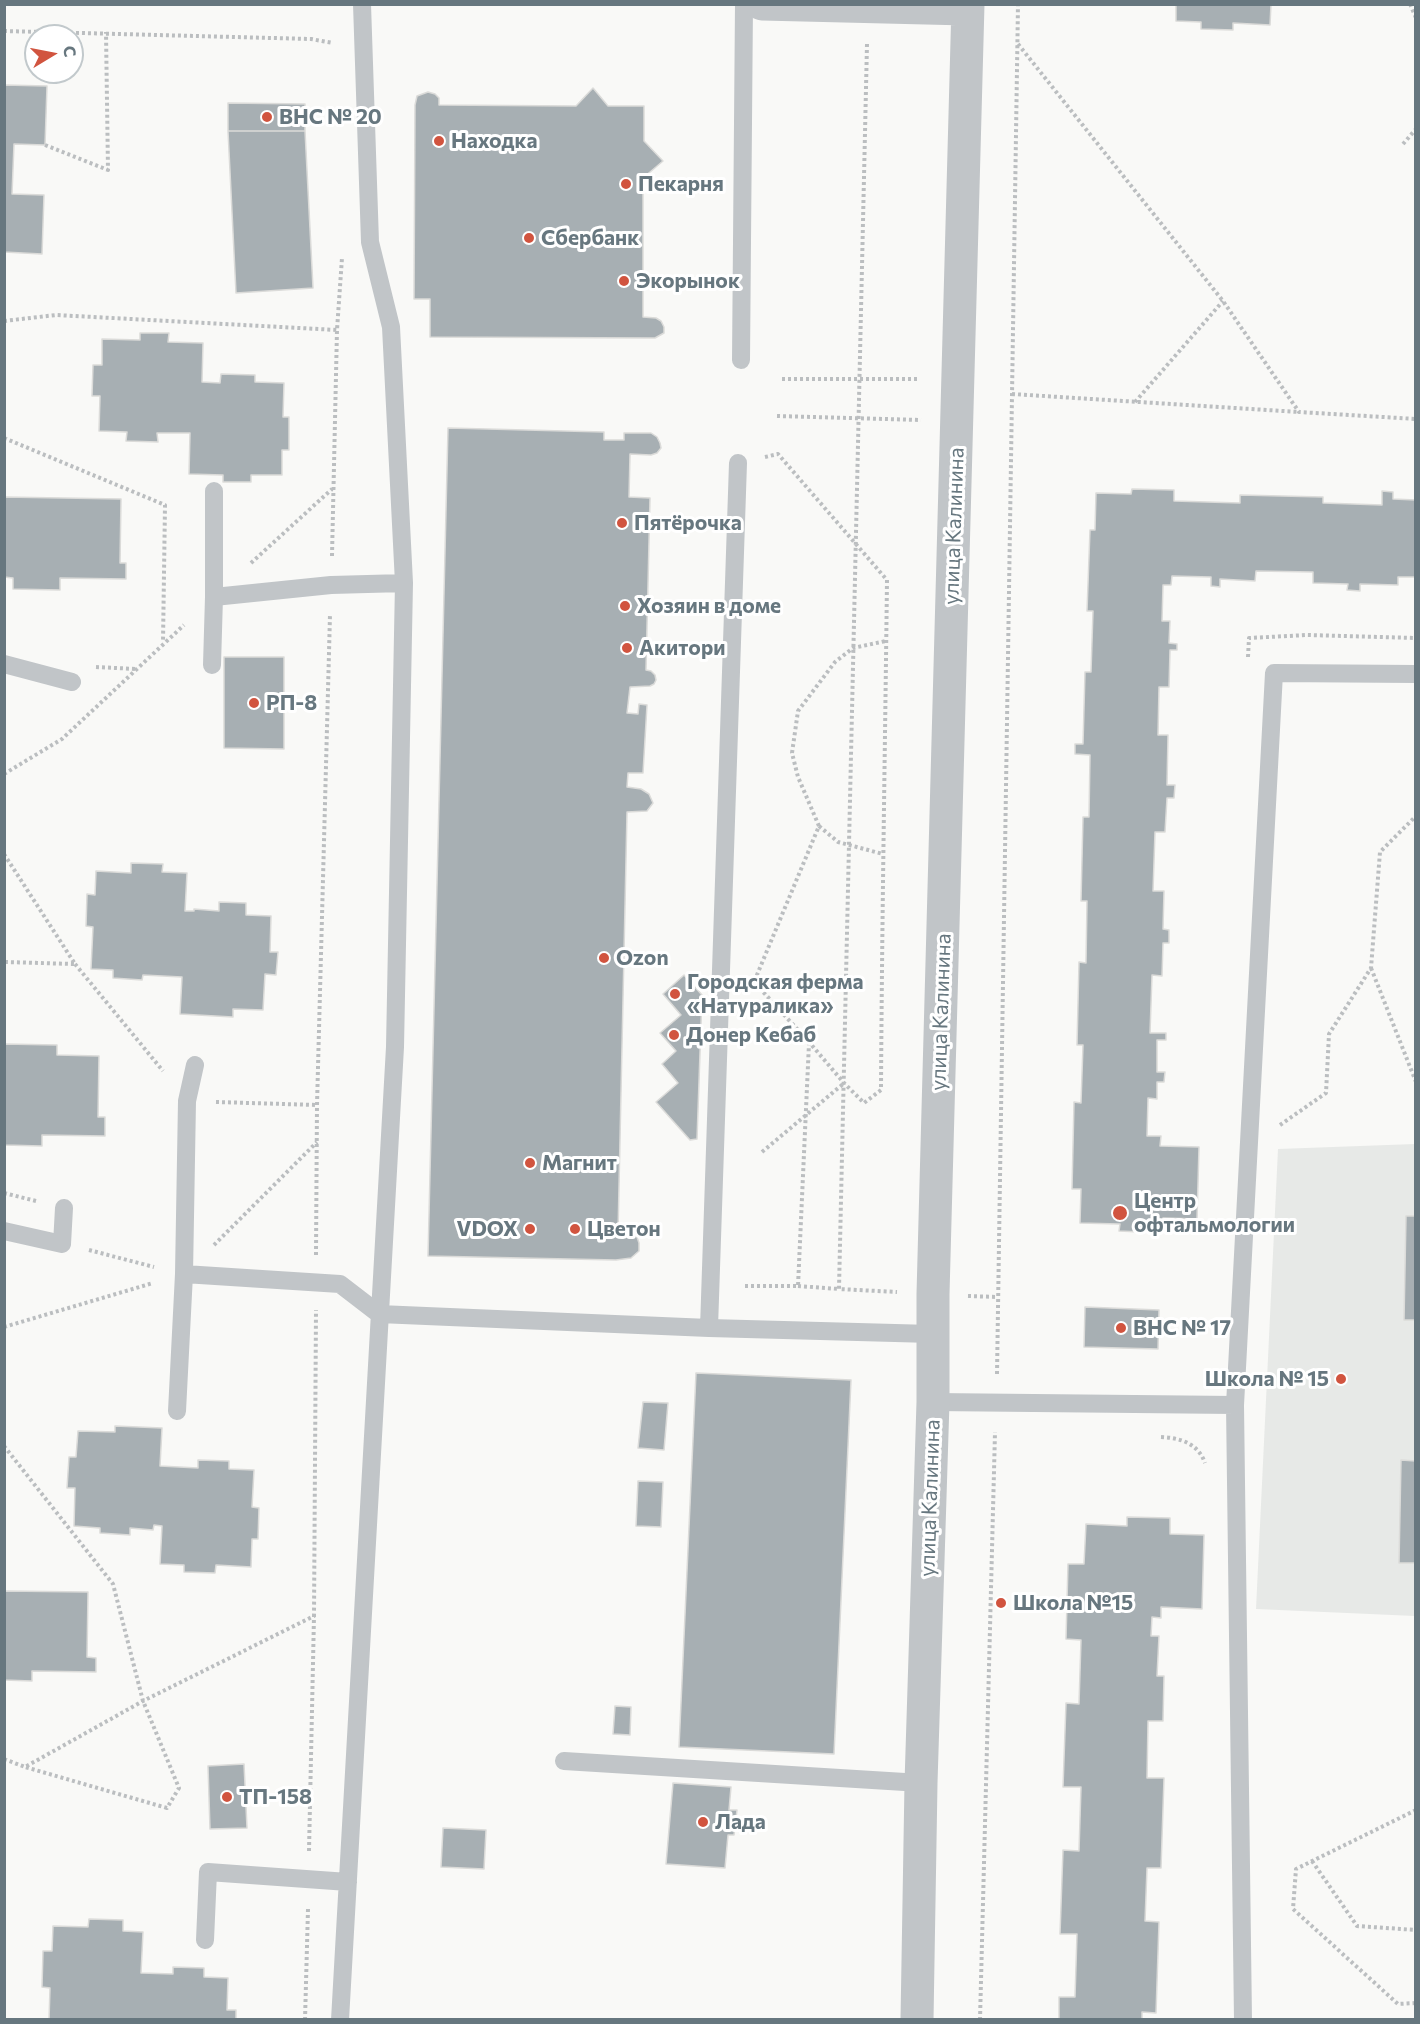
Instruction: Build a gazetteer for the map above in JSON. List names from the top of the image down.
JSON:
{
  "streets": {
    "street": ["улица Калинина"]
  },
  "places": [
    "ВНС № 20",
    "Находка",
    "Пекарня",
    "Сбербанк",
    "Экорынок",
    "Пятёрочка",
    "Хозяин в доме",
    "Акитори",
    "РП-8",
    "Ozon",
    "Городская ферма «Натуралика»",
    "Донер Кебаб",
    "Магнит",
    "Центр офтальмологии",
    "VDOX",
    "Цветон",
    "ВНС № 17",
    "Школа № 15",
    "Школа №15",
    "ТП-158",
    "Лада"
  ],
  "north": "right"
}
